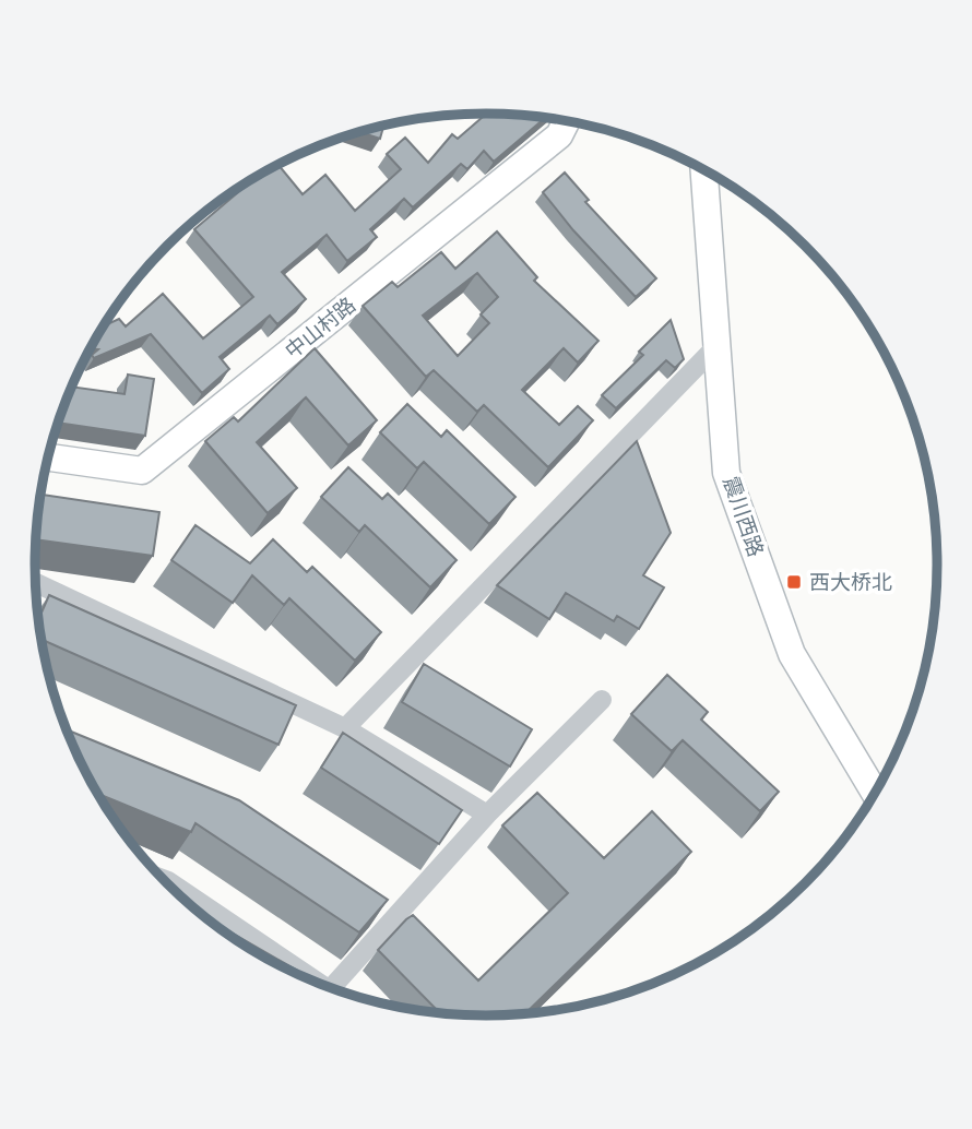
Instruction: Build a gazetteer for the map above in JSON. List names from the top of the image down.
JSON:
{
  "streets": {
    "street": ["中山村路", "震川西路"]
  },
  "places": {
    "transit": ["西大桥北"]
  }
}
